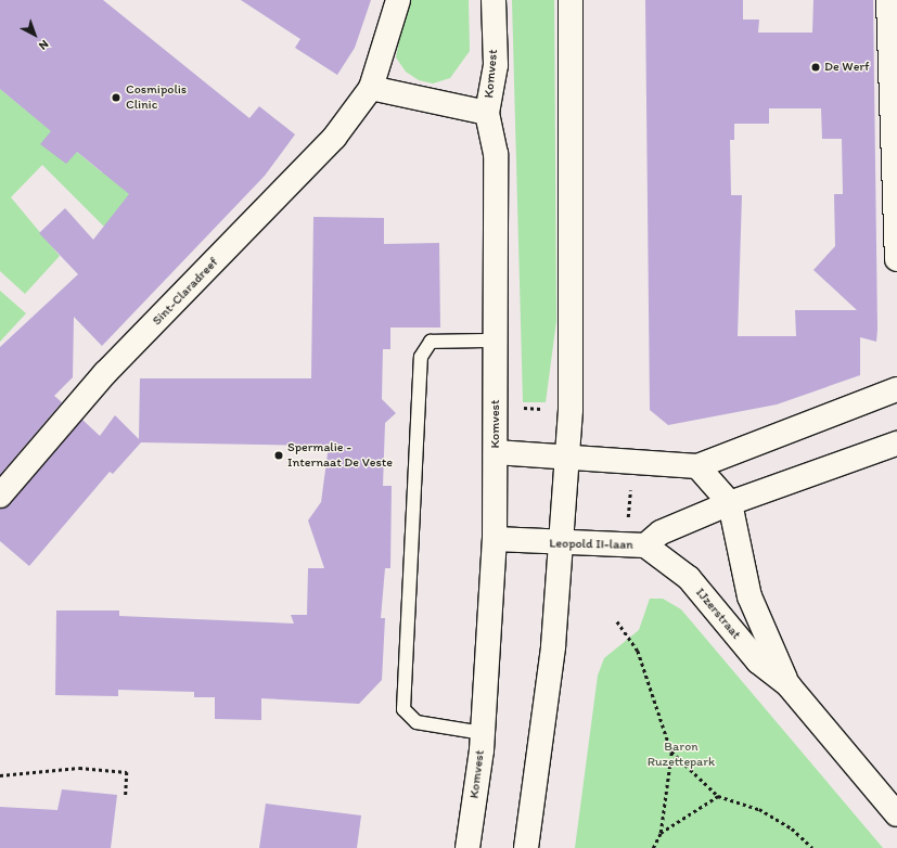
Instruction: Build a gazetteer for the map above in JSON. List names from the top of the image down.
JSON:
{
  "streets": {
    "main road": [
      "Komvest",
      "Sint-Claradreef",
      "Leopold II-laan",
      "IJzerstraat"
    ]
  },
  "crossings": [
    ["Komvest", "Leopold II-laan"],
    ["Leopold II-laan", "IJzerstraat"]
  ],
  "parks": ["Baron Ruzettepark"],
  "places": ["De Werf", "Cosmipolis Clinic", "Spermalie - Internaat De Veste"],
  "north": "bottom right"
}
